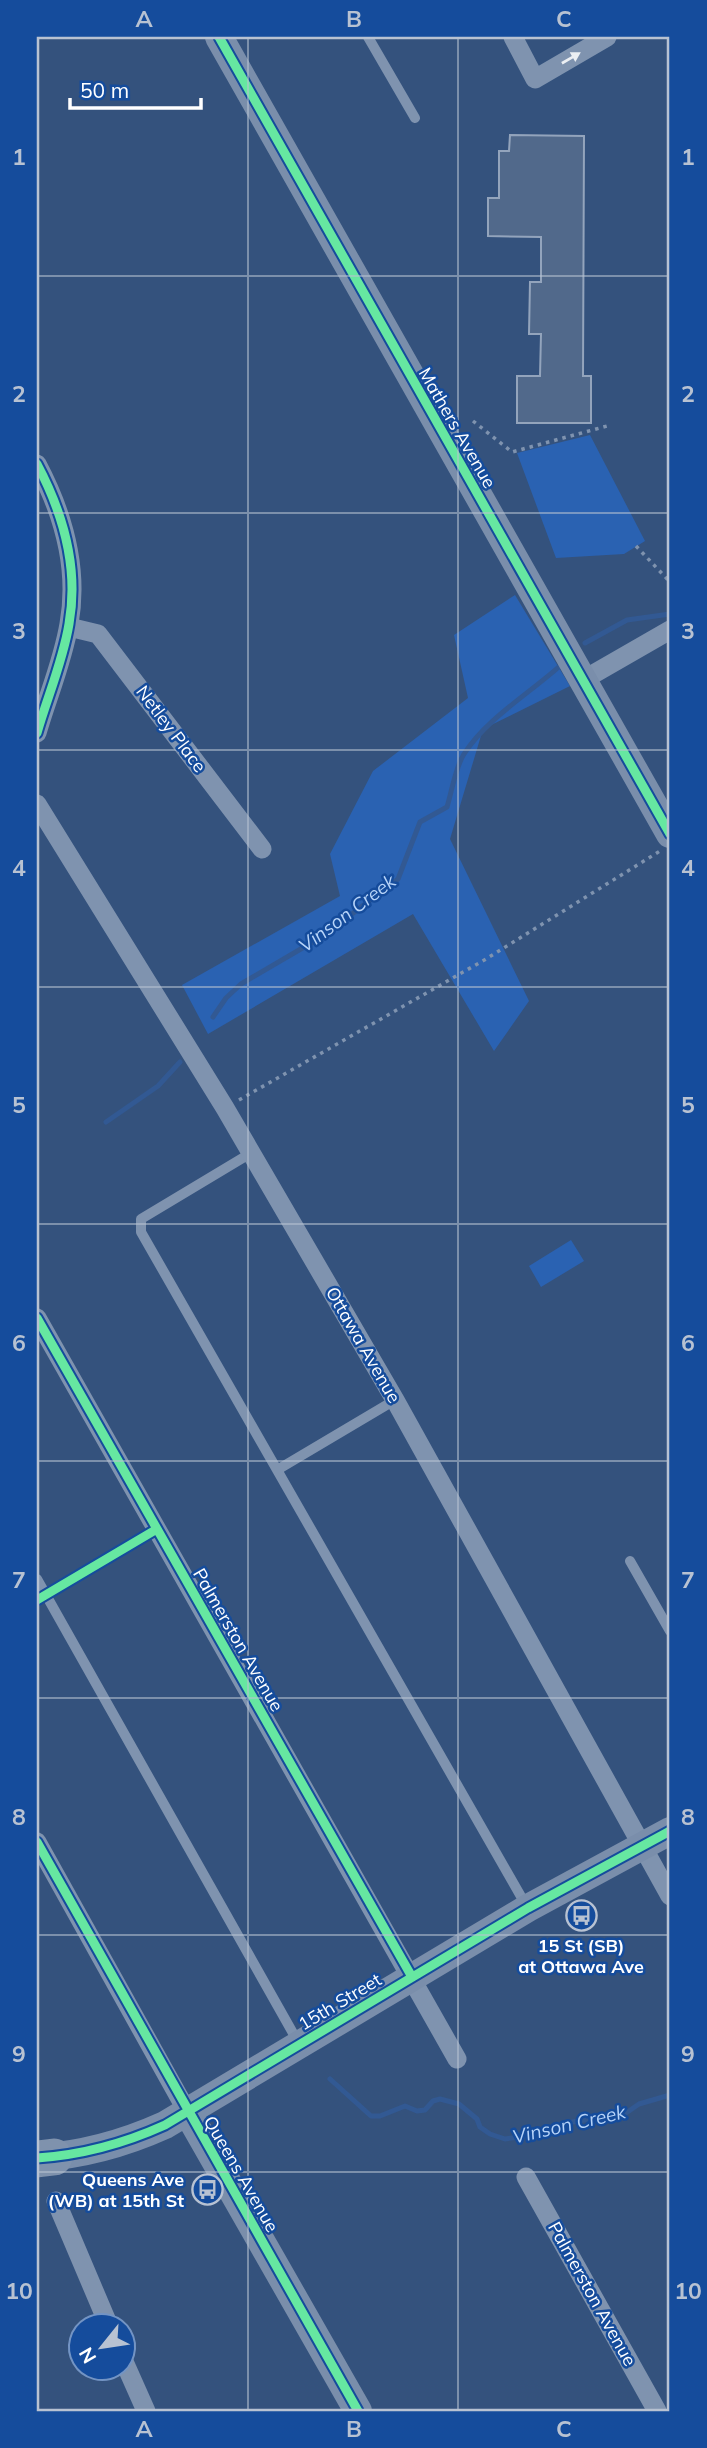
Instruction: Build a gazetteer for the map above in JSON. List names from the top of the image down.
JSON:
{
  "streets": {
    "street": [
      "Mathers Avenue",
      "Netley Place",
      "Ottawa Avenue",
      "Palmerston Avenue",
      "15th Street",
      "Queens Avenue"
    ]
  },
  "crossings": [
    ["Ottawa Avenue", "15th Street"],
    ["Palmerston Avenue", "15th Street"],
    ["15th Street", "Queens Avenue"]
  ],
  "water": ["Vinson Creek"],
  "places": {
    "bus stop": ["15 St (SB) at Ottawa Ave", "Queens Ave (WB) at 15th St"]
  },
  "scale_bar": "50 m",
  "north": "bottom left",
  "grid": {
    "columns": ["A", "B", "C"],
    "rows": [
      "1",
      "2",
      "3",
      "4",
      "5",
      "6",
      "7",
      "8",
      "9",
      "10"
    ]
  }
}
